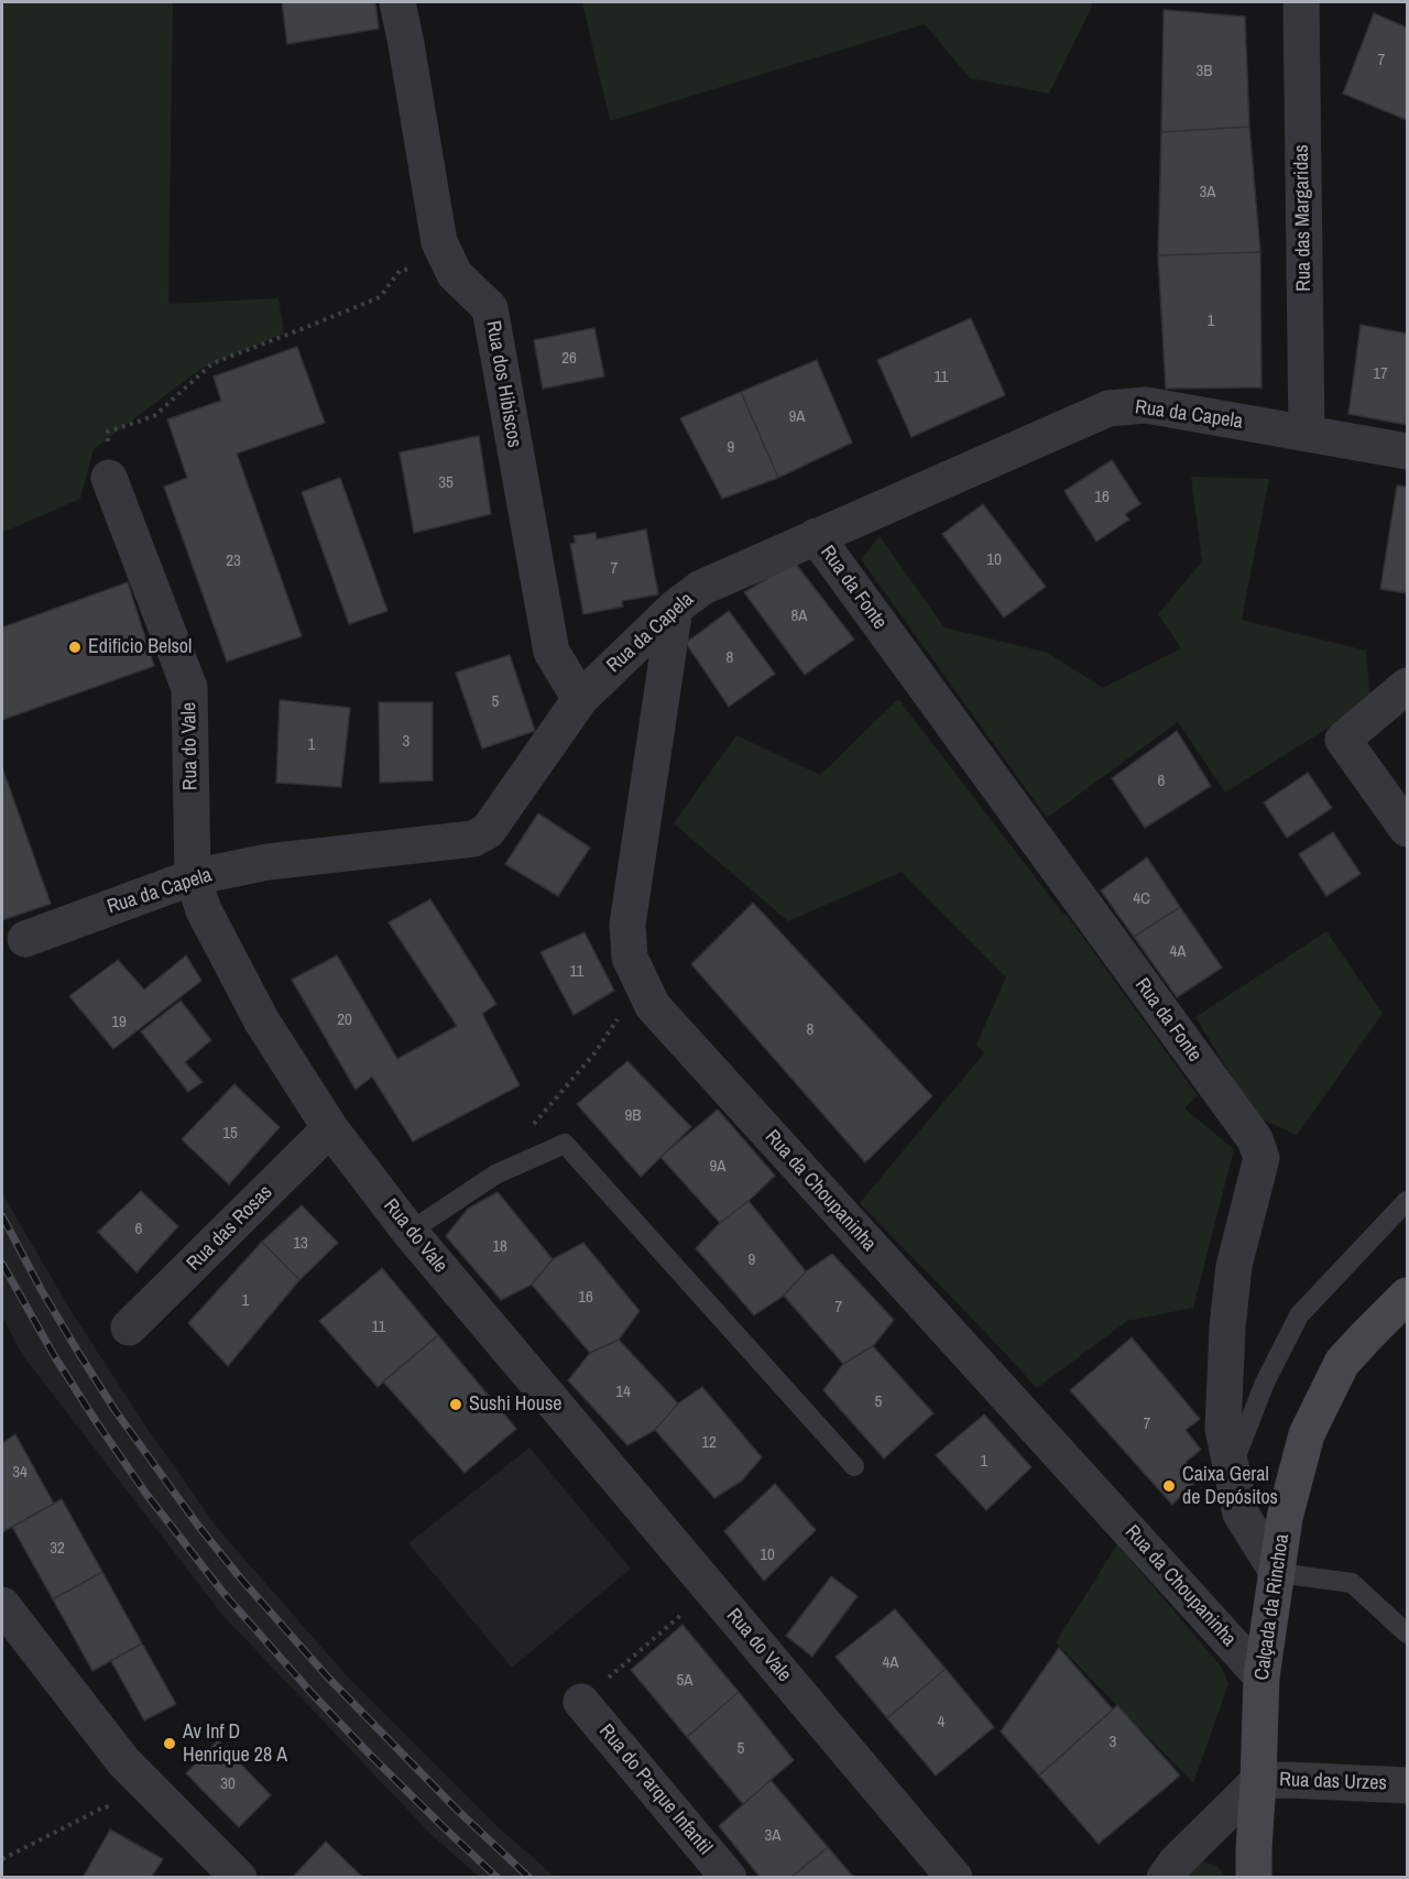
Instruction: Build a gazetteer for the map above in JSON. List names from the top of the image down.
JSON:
{
  "streets": {
    "street": [
      "Rua das Margaridas",
      "Rua dos Hibiscos",
      "Rua da Capela",
      "Rua da Fonte",
      "Rua do Vale",
      "Rua da Choupaninha",
      "Rua das Rosas",
      "Calçada da Rinchoa",
      "Rua das Urzes",
      "Rua do Parque Infantil"
    ]
  },
  "crossings": [
    ["Rua das Margaridas", "Rua da Capela"],
    ["Rua dos Hibiscos", "Rua da Capela"],
    ["Rua da Capela", "Rua da Fonte"],
    ["Rua da Capela", "Rua do Vale"],
    ["Rua da Capela", "Rua da Choupaninha"],
    ["Rua da Fonte", "Calçada da Rinchoa"],
    ["Rua do Vale", "Rua das Rosas"],
    ["Rua da Choupaninha", "Calçada da Rinchoa"],
    ["Calçada da Rinchoa", "Rua das Urzes"]
  ],
  "places": [
    "Edificio Belsol",
    "Sushi House",
    "Caixa Geral de Depósitos",
    "Av Inf D Henrique 28 A"
  ],
  "house_numbers": [
    "7",
    "3B",
    "3A",
    "1",
    "26",
    "17",
    "11",
    "9A",
    "9",
    "35",
    "16",
    "10",
    "23",
    "7",
    "8A",
    "8",
    "5",
    "3",
    "1",
    "6",
    "4C",
    "4A",
    "11",
    "20",
    "19",
    "8",
    "9B",
    "15",
    "9A",
    "6",
    "13",
    "18",
    "9",
    "16",
    "1",
    "7",
    "11",
    "14",
    "5",
    "7",
    "12",
    "1",
    "34",
    "32",
    "10",
    "4A",
    "5A",
    "4",
    "3",
    "5",
    "30",
    "3A"
  ]
}
